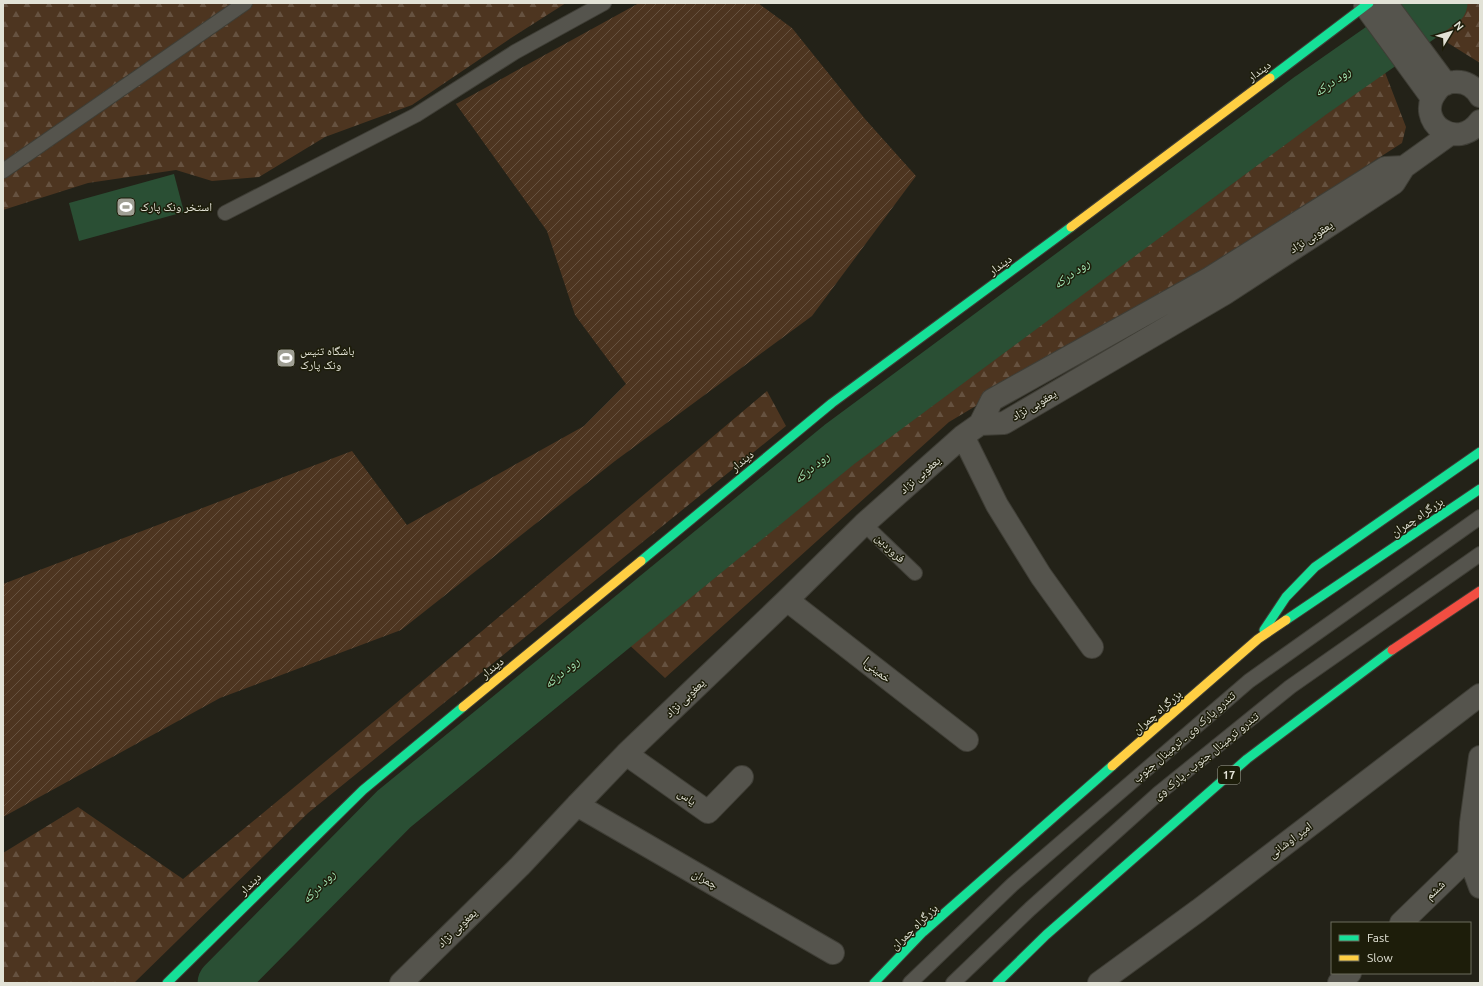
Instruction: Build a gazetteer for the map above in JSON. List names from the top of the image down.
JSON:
{
  "streets": {
    "main road": ["دیندار", "بزرگراه چمران", "17"],
    "street": [
      "یعقوبی نژاد",
      "یعغوبی نژاد",
      "lخمینی",
      "یاس",
      "امیر اوشانی",
      "چمران",
      "ششم"
    ],
    "lane": ["فروردین", "تندرو پارک وی ـ ترمینال جنوب", "تندرو ترمینال جنوب ـ پارک وی"]
  },
  "crossings": [
    ["یعقوبی نژاد", "یعغوبی نژاد"],
    ["یعغوبی نژاد", "فروردین"],
    ["یعغوبی نژاد", "lخمینی"],
    ["یعغوبی نژاد", "یاس"],
    ["یعغوبی نژاد", "چمران"]
  ],
  "water": ["رود درکه"],
  "places": {
    "sports": ["استخر ونک پارک", "باشگاه تنیس ونک پارک"]
  },
  "legend": ["Fast", "Slow"],
  "north": "top right"
}
